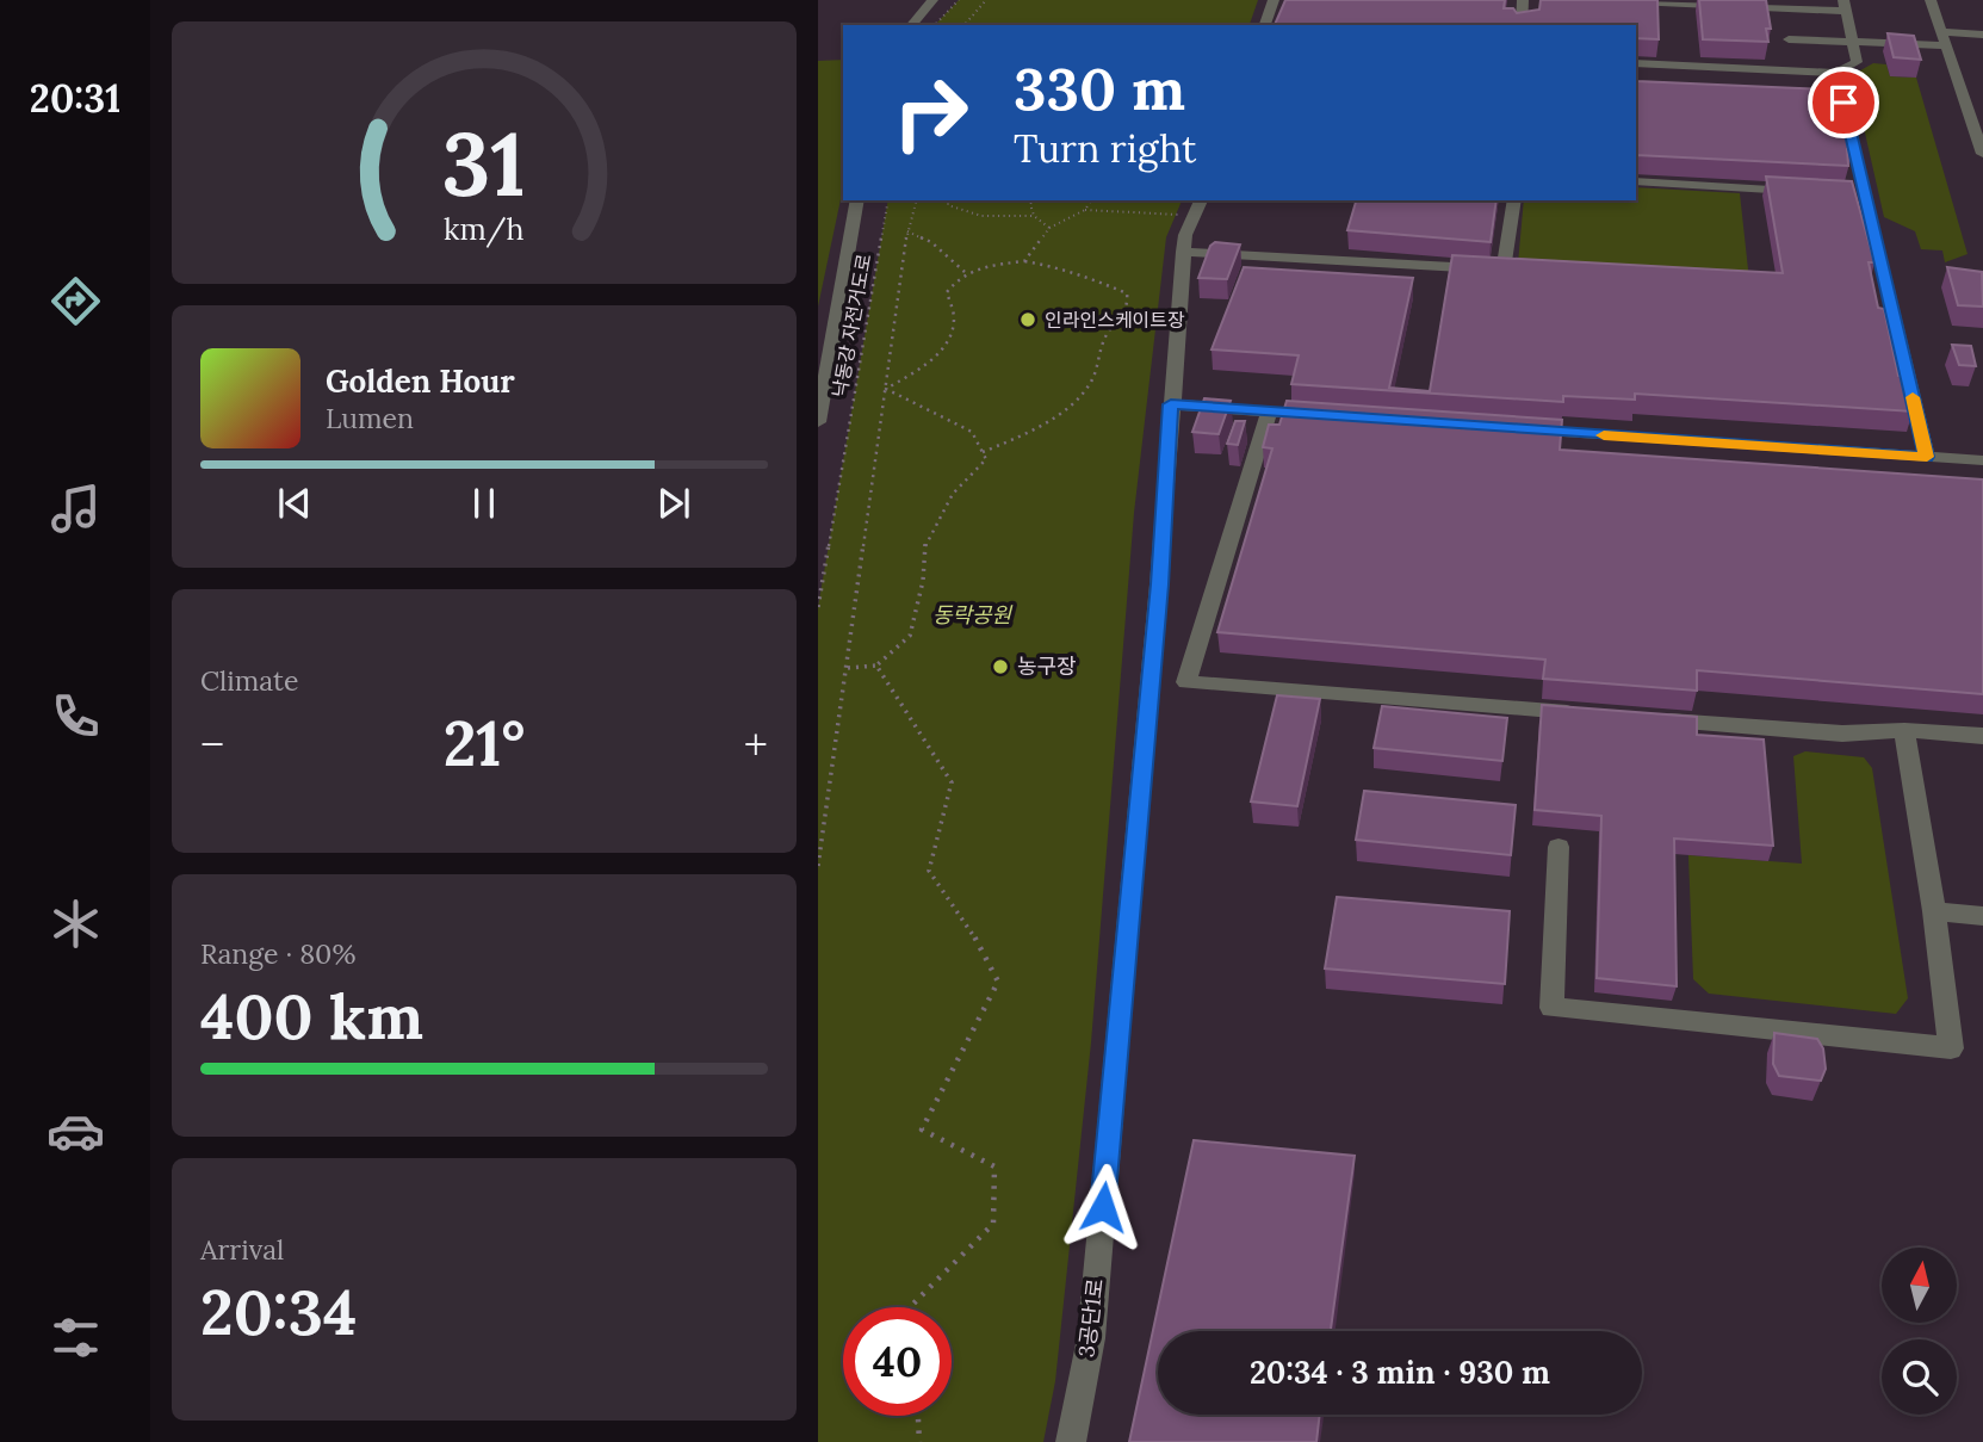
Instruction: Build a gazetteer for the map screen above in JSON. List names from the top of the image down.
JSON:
{
  "streets": {
    "street": ["3공단1로"],
    "path": ["낙동강 자전거도로"]
  },
  "parks": ["동락공원"],
  "places": ["인라인스케이트장", "농구장"],
  "north": "top",
  "page": {
    "tabs": "20:31",
    "turn": ["330 m", "Turn right"],
    "song": ["Golden Hour", "Lumen"],
    "tile": [
      "Climate",
      ["Range · 80%", "400 km"],
      ["Arrival", "20:34"]
    ],
    "heat": ["−", "21°", "+"],
    "limit": "40",
    "trip": "20:34 · 3 min · 930 m",
    "gauge": ["31", "km/h"]
  }
}
